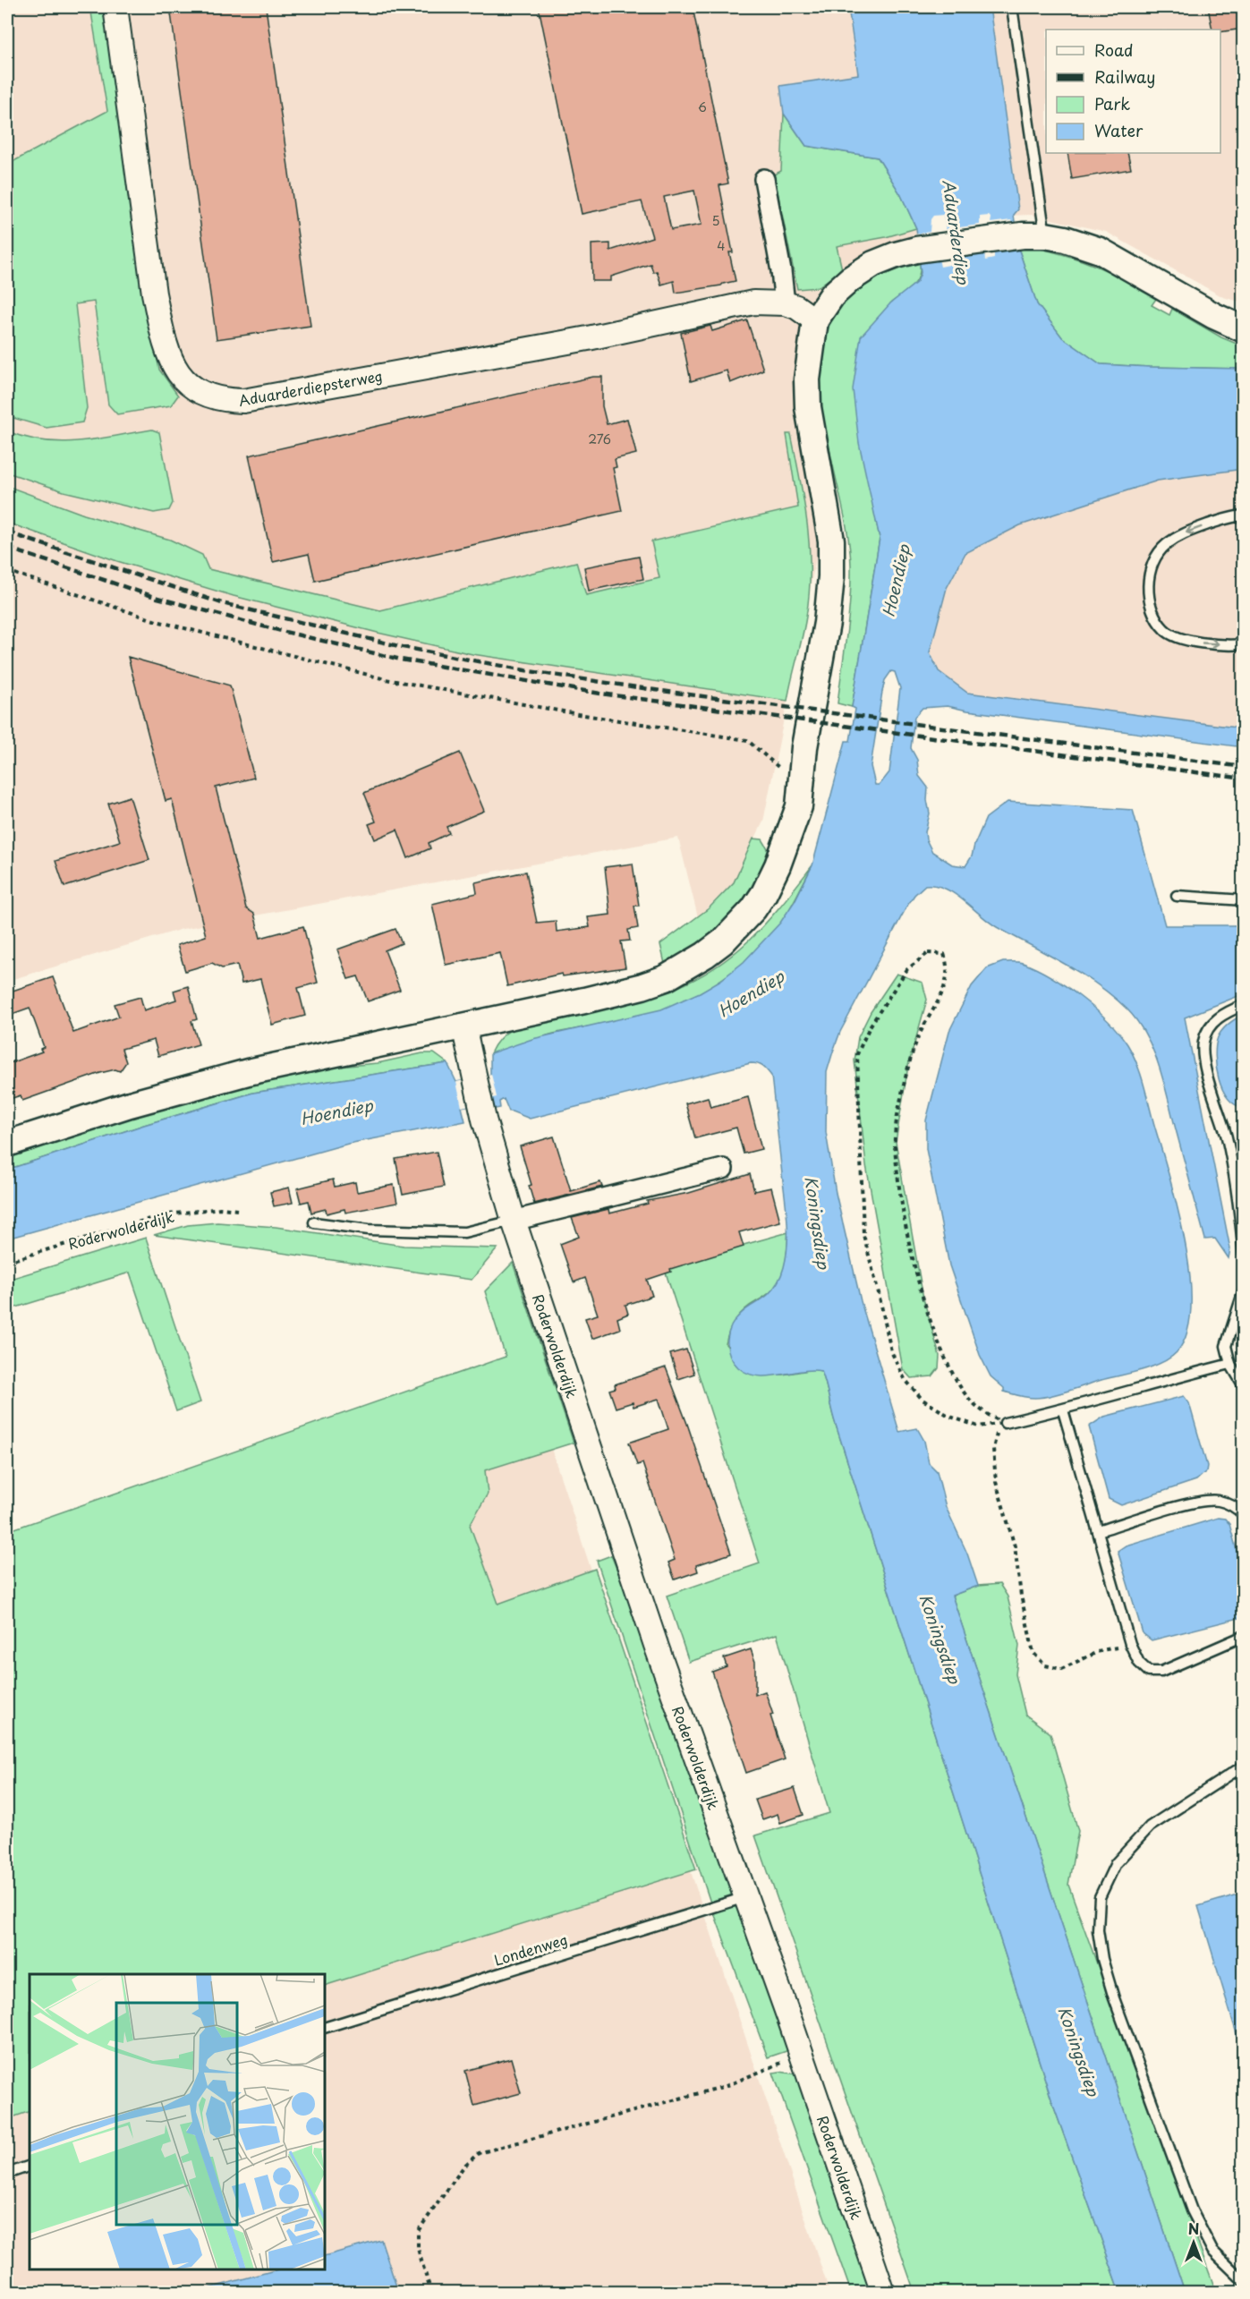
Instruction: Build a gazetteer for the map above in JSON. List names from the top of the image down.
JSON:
{
  "streets": {
    "street": ["Aduarderdiepsterweg", "Roderwolderdijk"],
    "lane": ["Londenweg"]
  },
  "crossings": [
    ["Roderwolderdijk", "Londenweg"]
  ],
  "water": ["Aduarderdiep", "Hoendiep", "Koningsdiep"],
  "house_numbers": [
    "6",
    "5",
    "4",
    "276"
  ],
  "legend": [
    "Road",
    "Railway",
    "Park",
    "Water"
  ],
  "north": "top"
}
